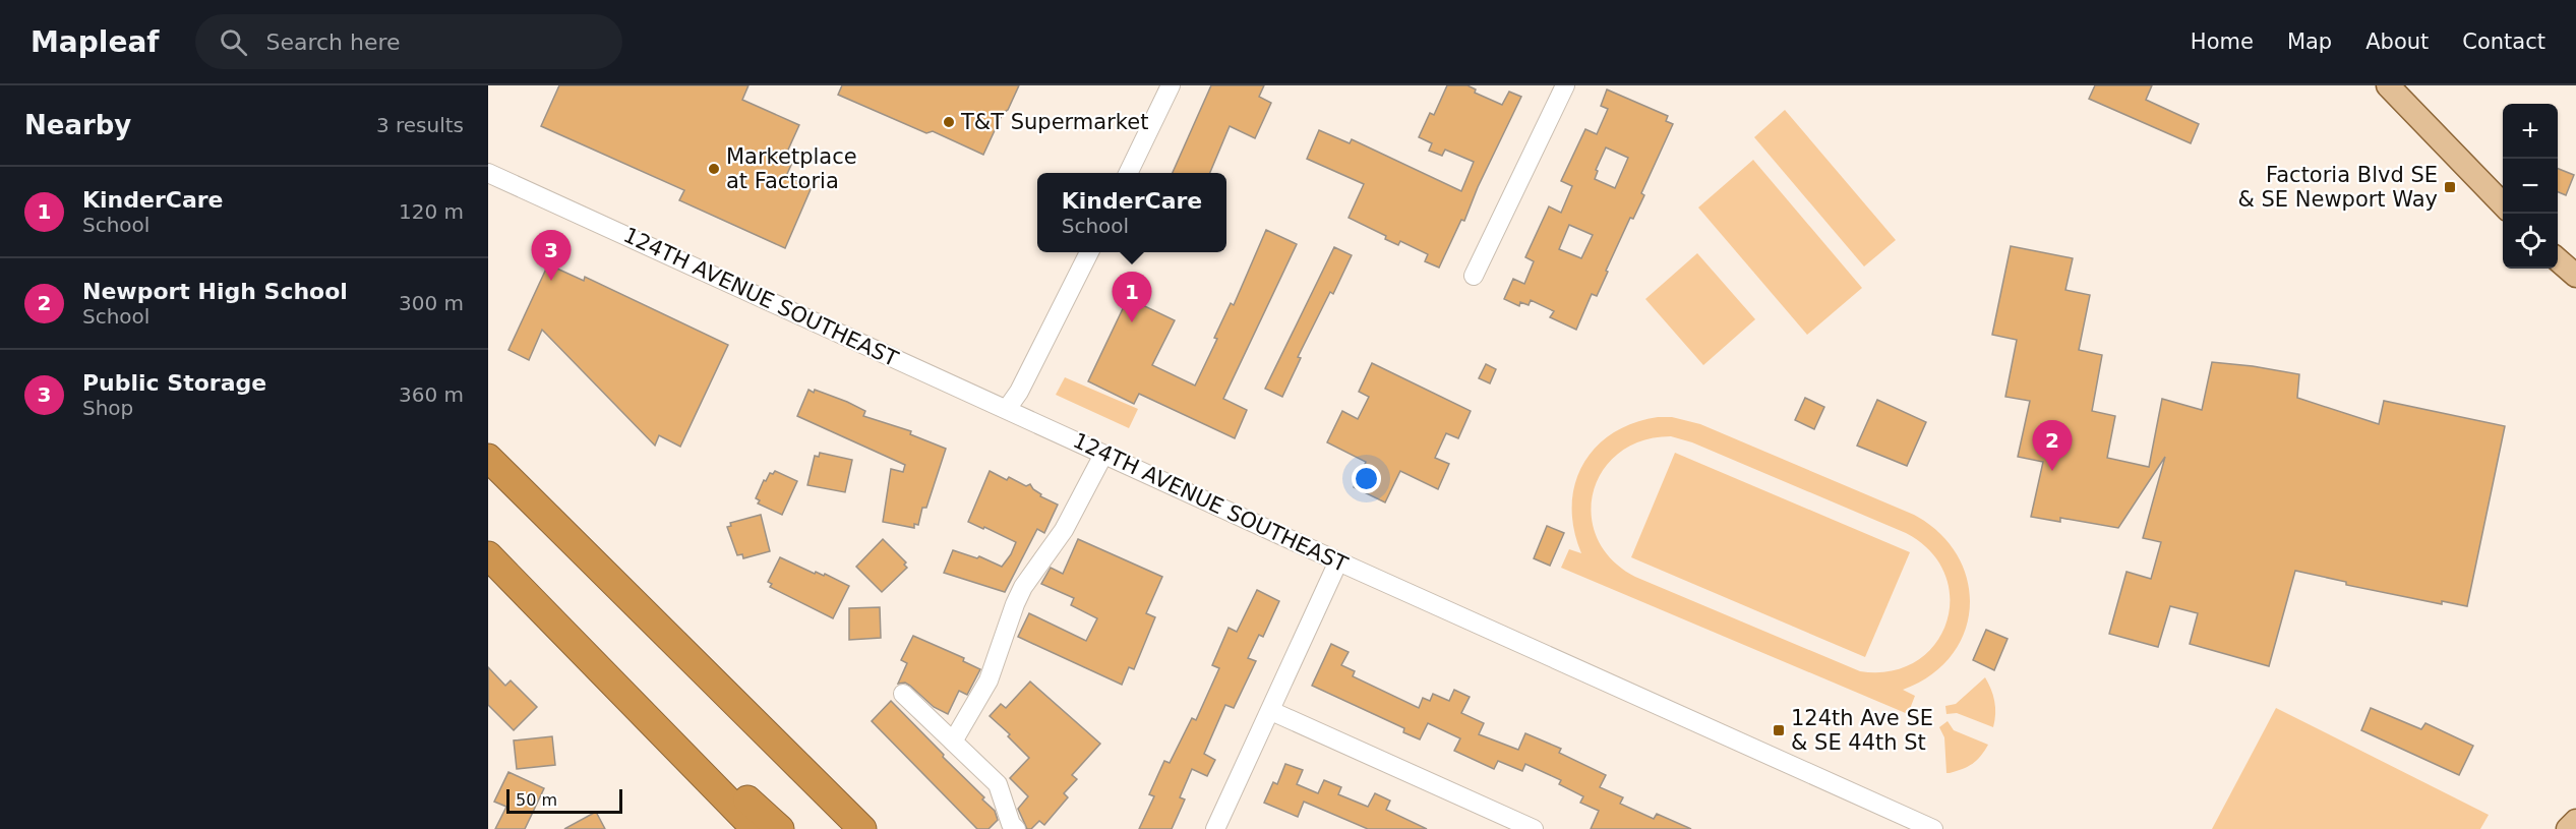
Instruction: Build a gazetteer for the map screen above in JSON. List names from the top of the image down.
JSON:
{
  "streets": {
    "street": ["124TH AVENUE SOUTHEAST"]
  },
  "places": {
    "other": ["T&T Supermarket", "Marketplace at Factoria"],
    "transit": ["Factoria Blvd SE & SE Newport Way", "124th Ave SE & SE 44th St"]
  },
  "scale_bar": "50 m",
  "page": {
    "header": "Mapleaf",
    "search": "Search here",
    "nav": [
      "Home",
      "Map",
      "About",
      "Contact"
    ],
    "heading": ["Nearby", "3 results"],
    "map_buttons": ["+", "−"],
    "list": [
      {
        "mark": "1",
        "name": "KinderCare",
        "note": "School",
        "value": "120 m"
      },
      {
        "mark": "2",
        "name": "Newport High School",
        "note": "School",
        "value": "300 m"
      },
      {
        "mark": "3",
        "name": "Public Storage",
        "note": "Shop",
        "value": "360 m"
      }
    ],
    "popup": ["KinderCare", "School"],
    "pins": ["3", "1", "2"],
    "scale": "50 m"
  }
}
